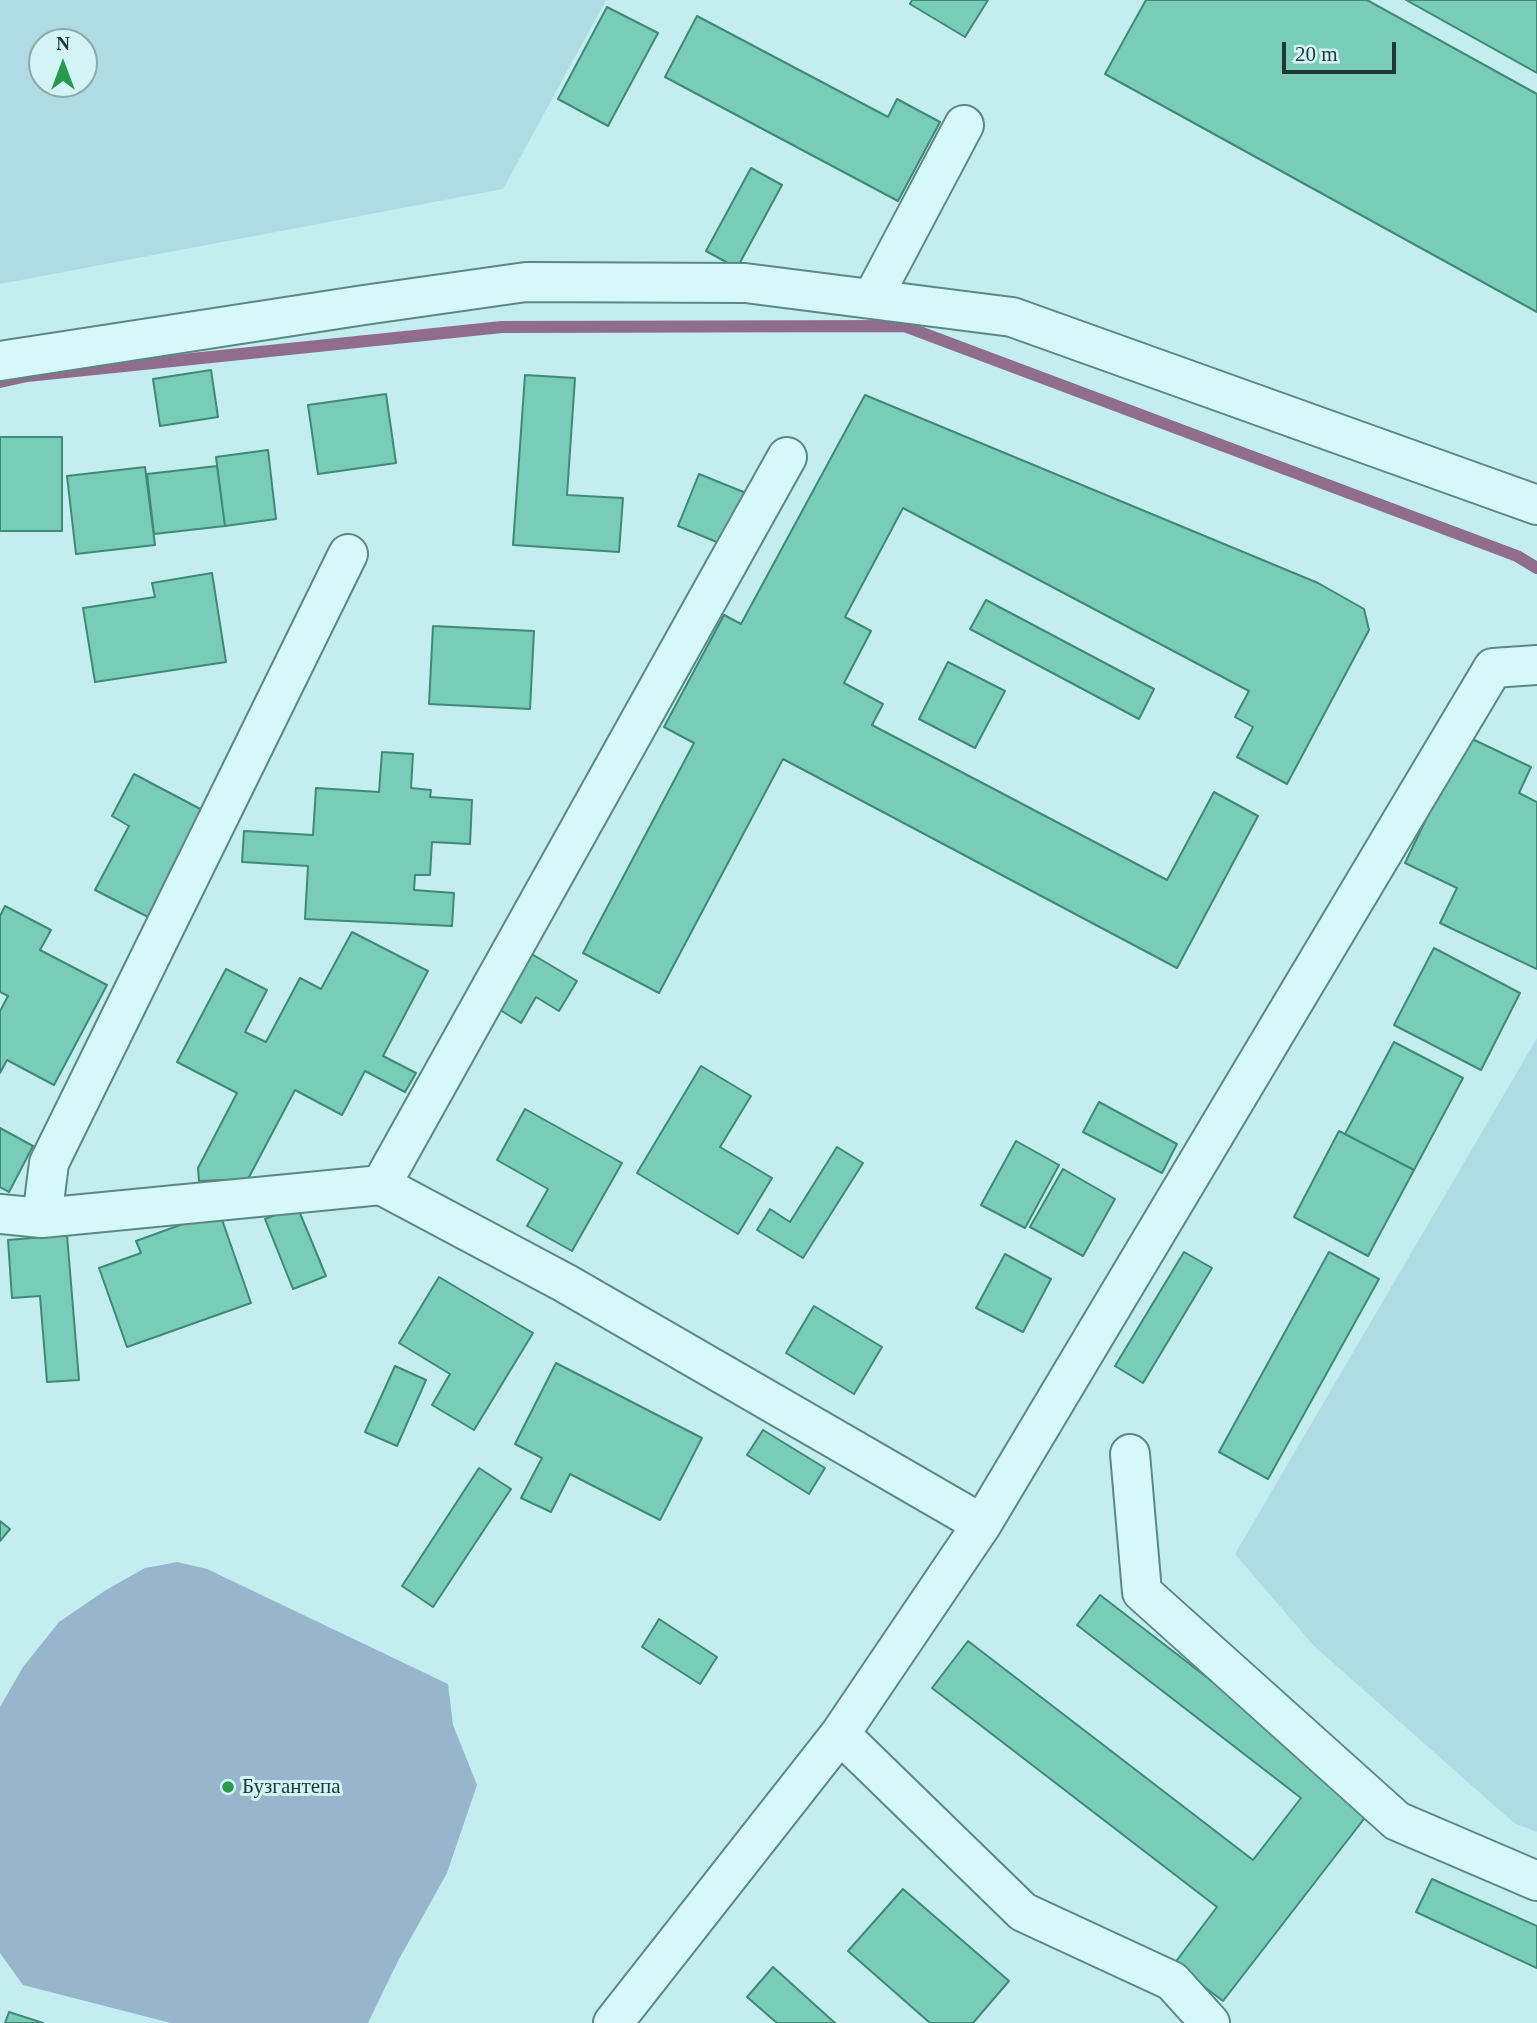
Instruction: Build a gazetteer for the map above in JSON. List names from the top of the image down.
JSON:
{
  "places": ["Бузгантепа"],
  "scale_bar": "20 m",
  "north": "top"
}
